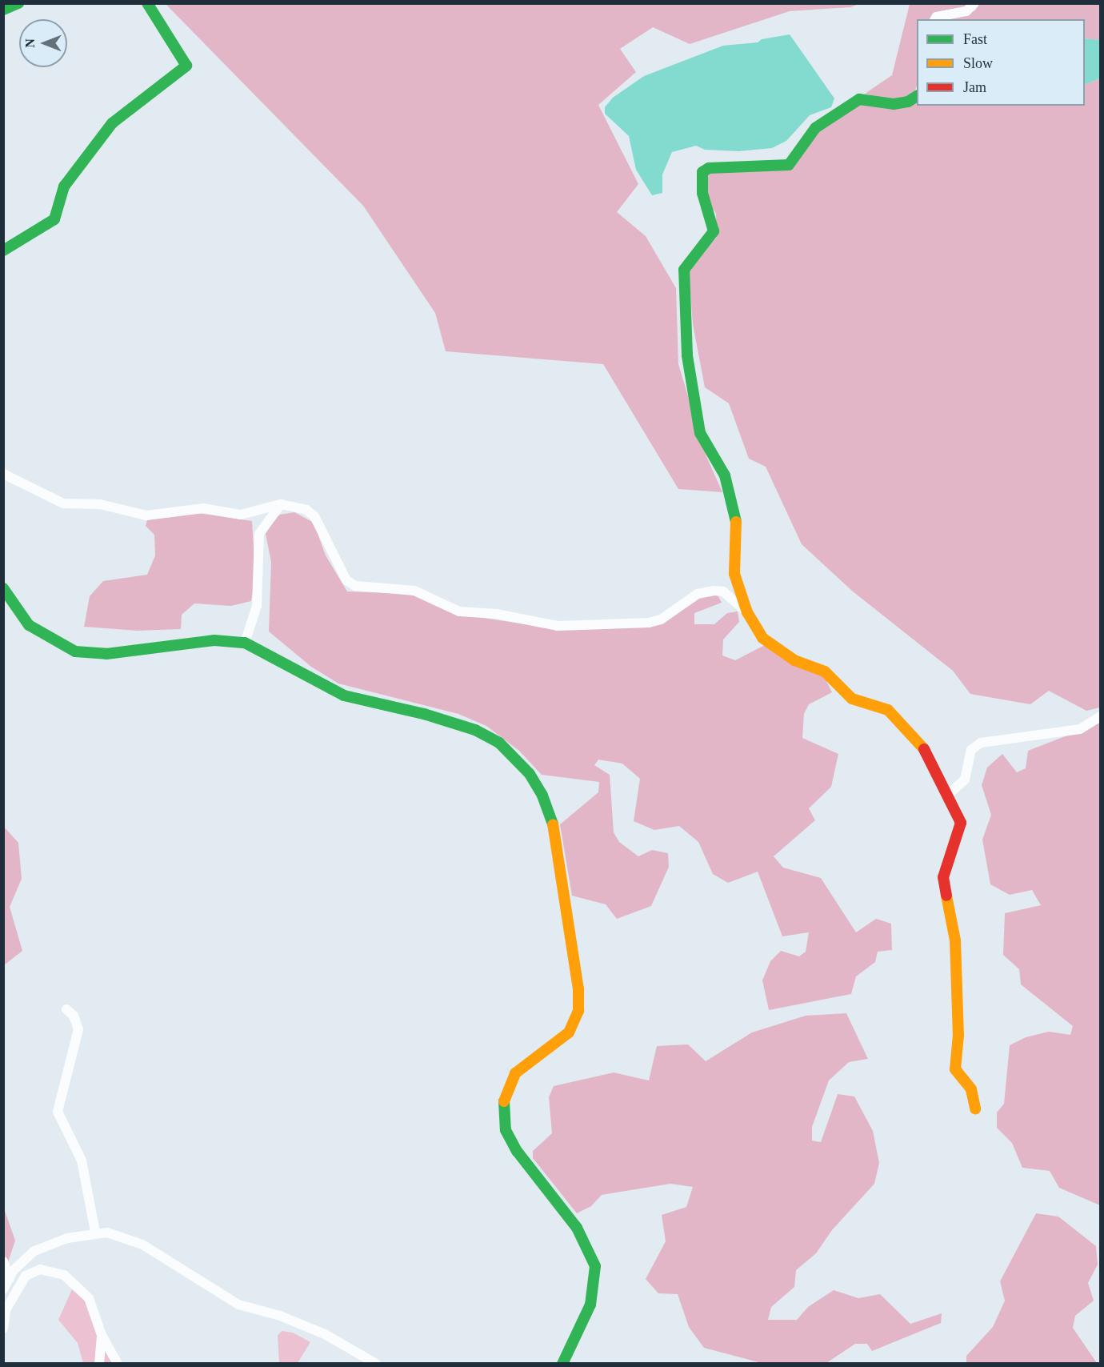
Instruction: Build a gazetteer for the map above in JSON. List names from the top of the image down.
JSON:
{
  "legend": ["Fast", "Slow", "Jam"],
  "north": "left"
}
